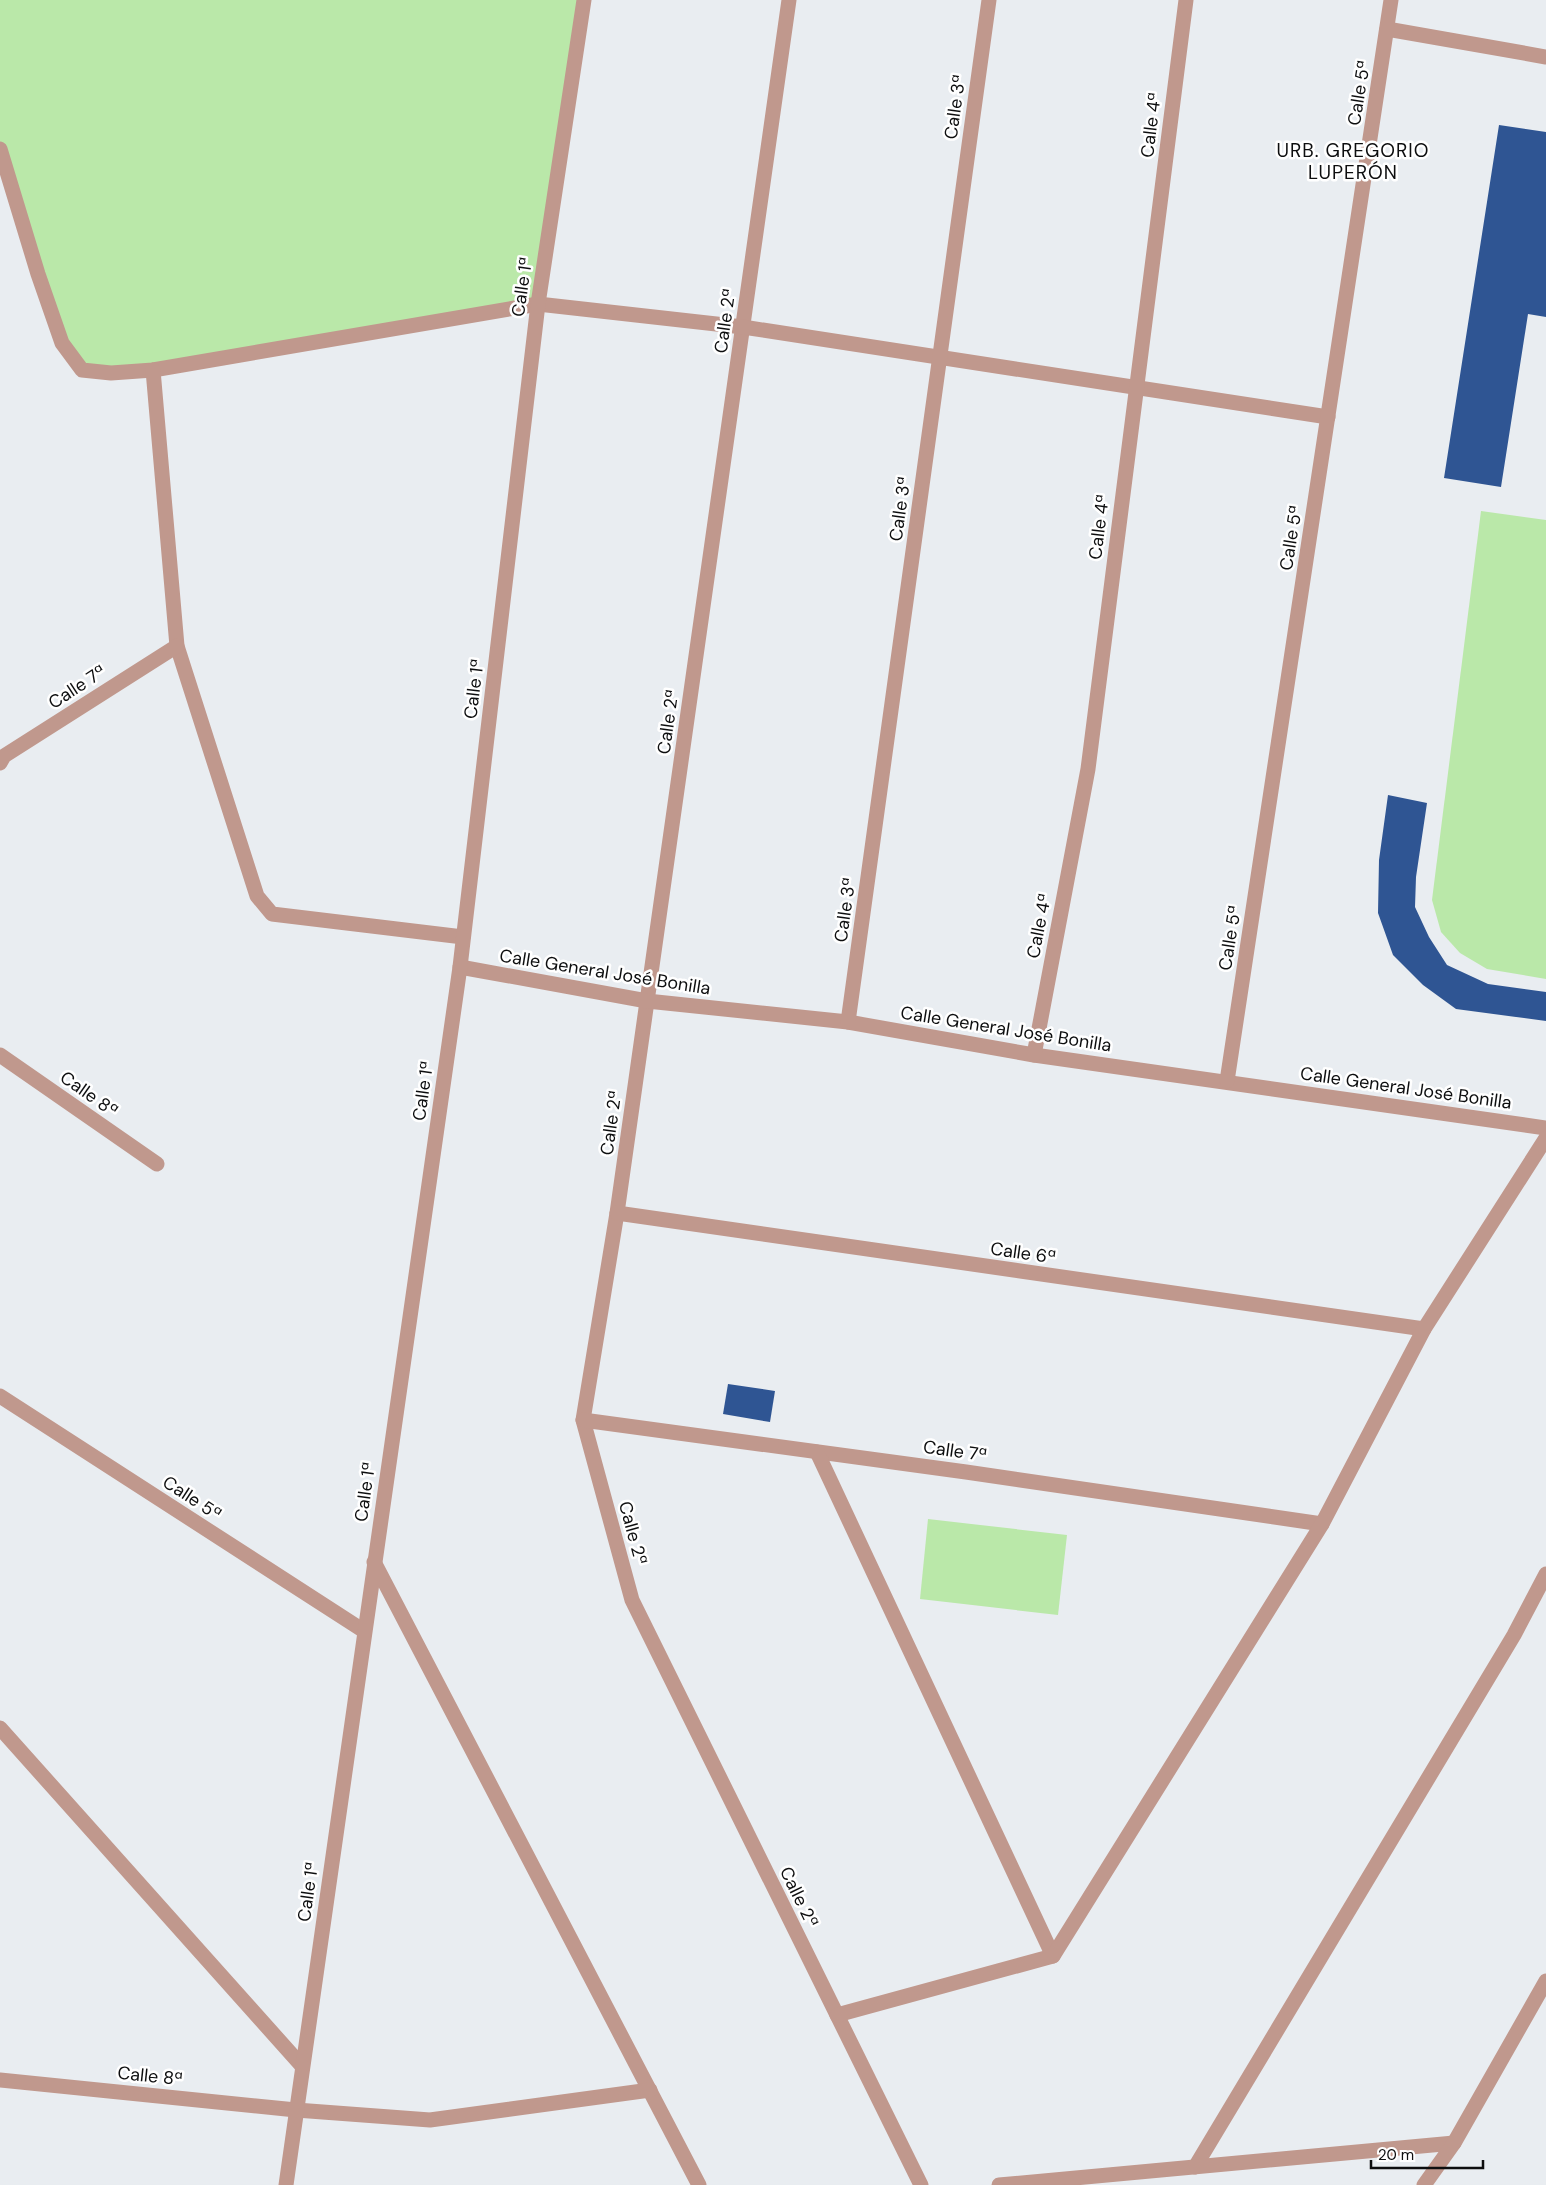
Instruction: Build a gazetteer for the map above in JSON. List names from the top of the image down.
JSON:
{
  "streets": {
    "street": [
      "Calle 5ª",
      "Calle 3ª",
      "Calle 4ª",
      "Calle 1ª",
      "Calle 2ª",
      "Calle 7ª",
      "Calle General José Bonilla",
      "Calle 8ª",
      "Calle 6ª"
    ]
  },
  "crossings": [
    ["Calle 5ª", "Calle 1ª"],
    ["Calle 5ª", "Calle General José Bonilla"],
    ["Calle 3ª", "Calle General José Bonilla"],
    ["Calle 4ª", "Calle General José Bonilla"],
    ["Calle 1ª", "Calle General José Bonilla"],
    ["Calle 1ª", "Calle 8ª"],
    ["Calle 2ª", "Calle 7ª"],
    ["Calle 2ª", "Calle General José Bonilla"],
    ["Calle 2ª", "Calle 6ª"]
  ],
  "districts": ["URB. GREGORIO LUPERÓN"],
  "scale_bar": "20 m"
}
